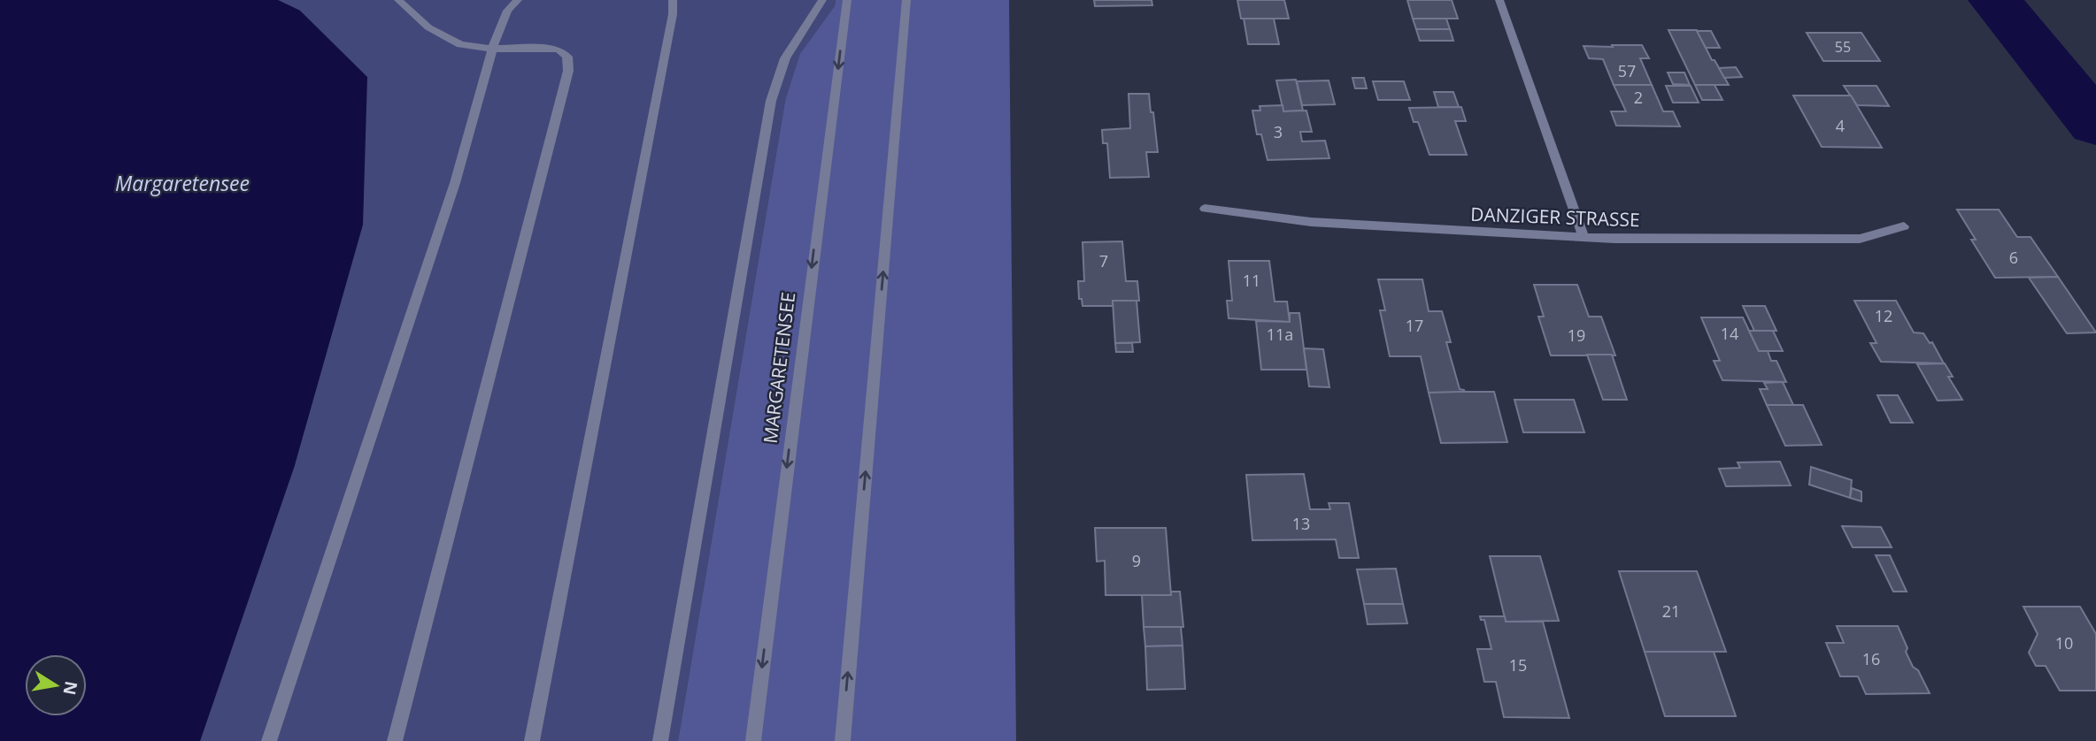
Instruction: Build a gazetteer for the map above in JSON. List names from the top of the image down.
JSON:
{
  "streets": {
    "street": ["DANZIGER STRASSE", "MARGARETENSEE"]
  },
  "water": ["Margaretensee"],
  "house_numbers": [
    "55",
    "57",
    "2",
    "4",
    "3",
    "6",
    "7",
    "11",
    "12",
    "17",
    "14",
    "11a",
    "19",
    "13",
    "9",
    "21",
    "10",
    "16",
    "15"
  ],
  "north": "right"
}
